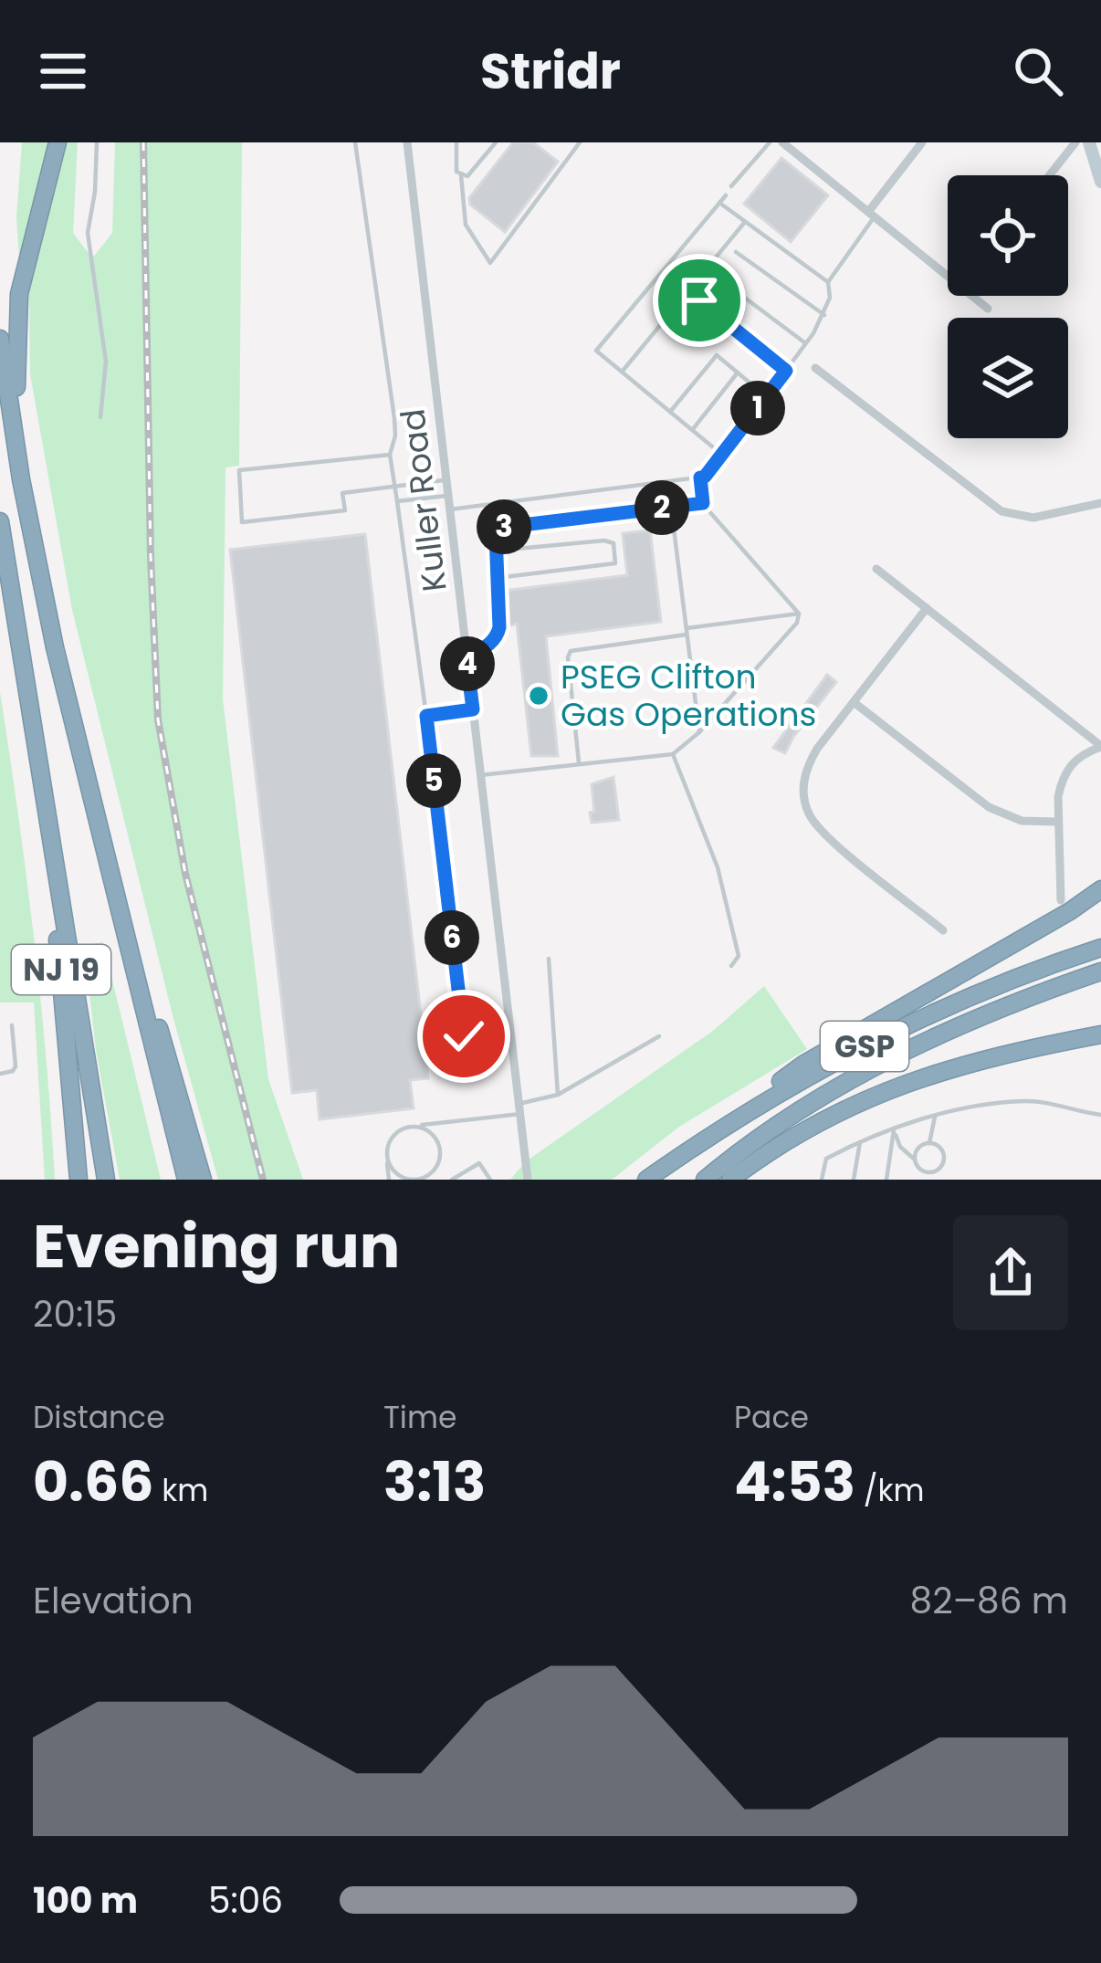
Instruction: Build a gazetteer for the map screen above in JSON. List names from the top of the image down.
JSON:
{
  "streets": {
    "highway": ["NJ 19", "GSP"],
    "street": ["Kuller Road"]
  },
  "places": ["PSEG Clifton Gas Operations"],
  "page": {
    "header": "Stridr",
    "pins": [
      "1",
      "2",
      "3",
      "4",
      "5",
      "6"
    ],
    "heading": ["Evening run", "20:15"],
    "stats": [
      ["Distance", "0.66 km"],
      ["Time", "3:13"],
      ["Pace", "4:53 /km"]
    ],
    "chart": ["Elevation", "82–86 m"],
    "list": [
      {
        "name": "100 m",
        "note": "5:06"
      }
    ]
  }
}
